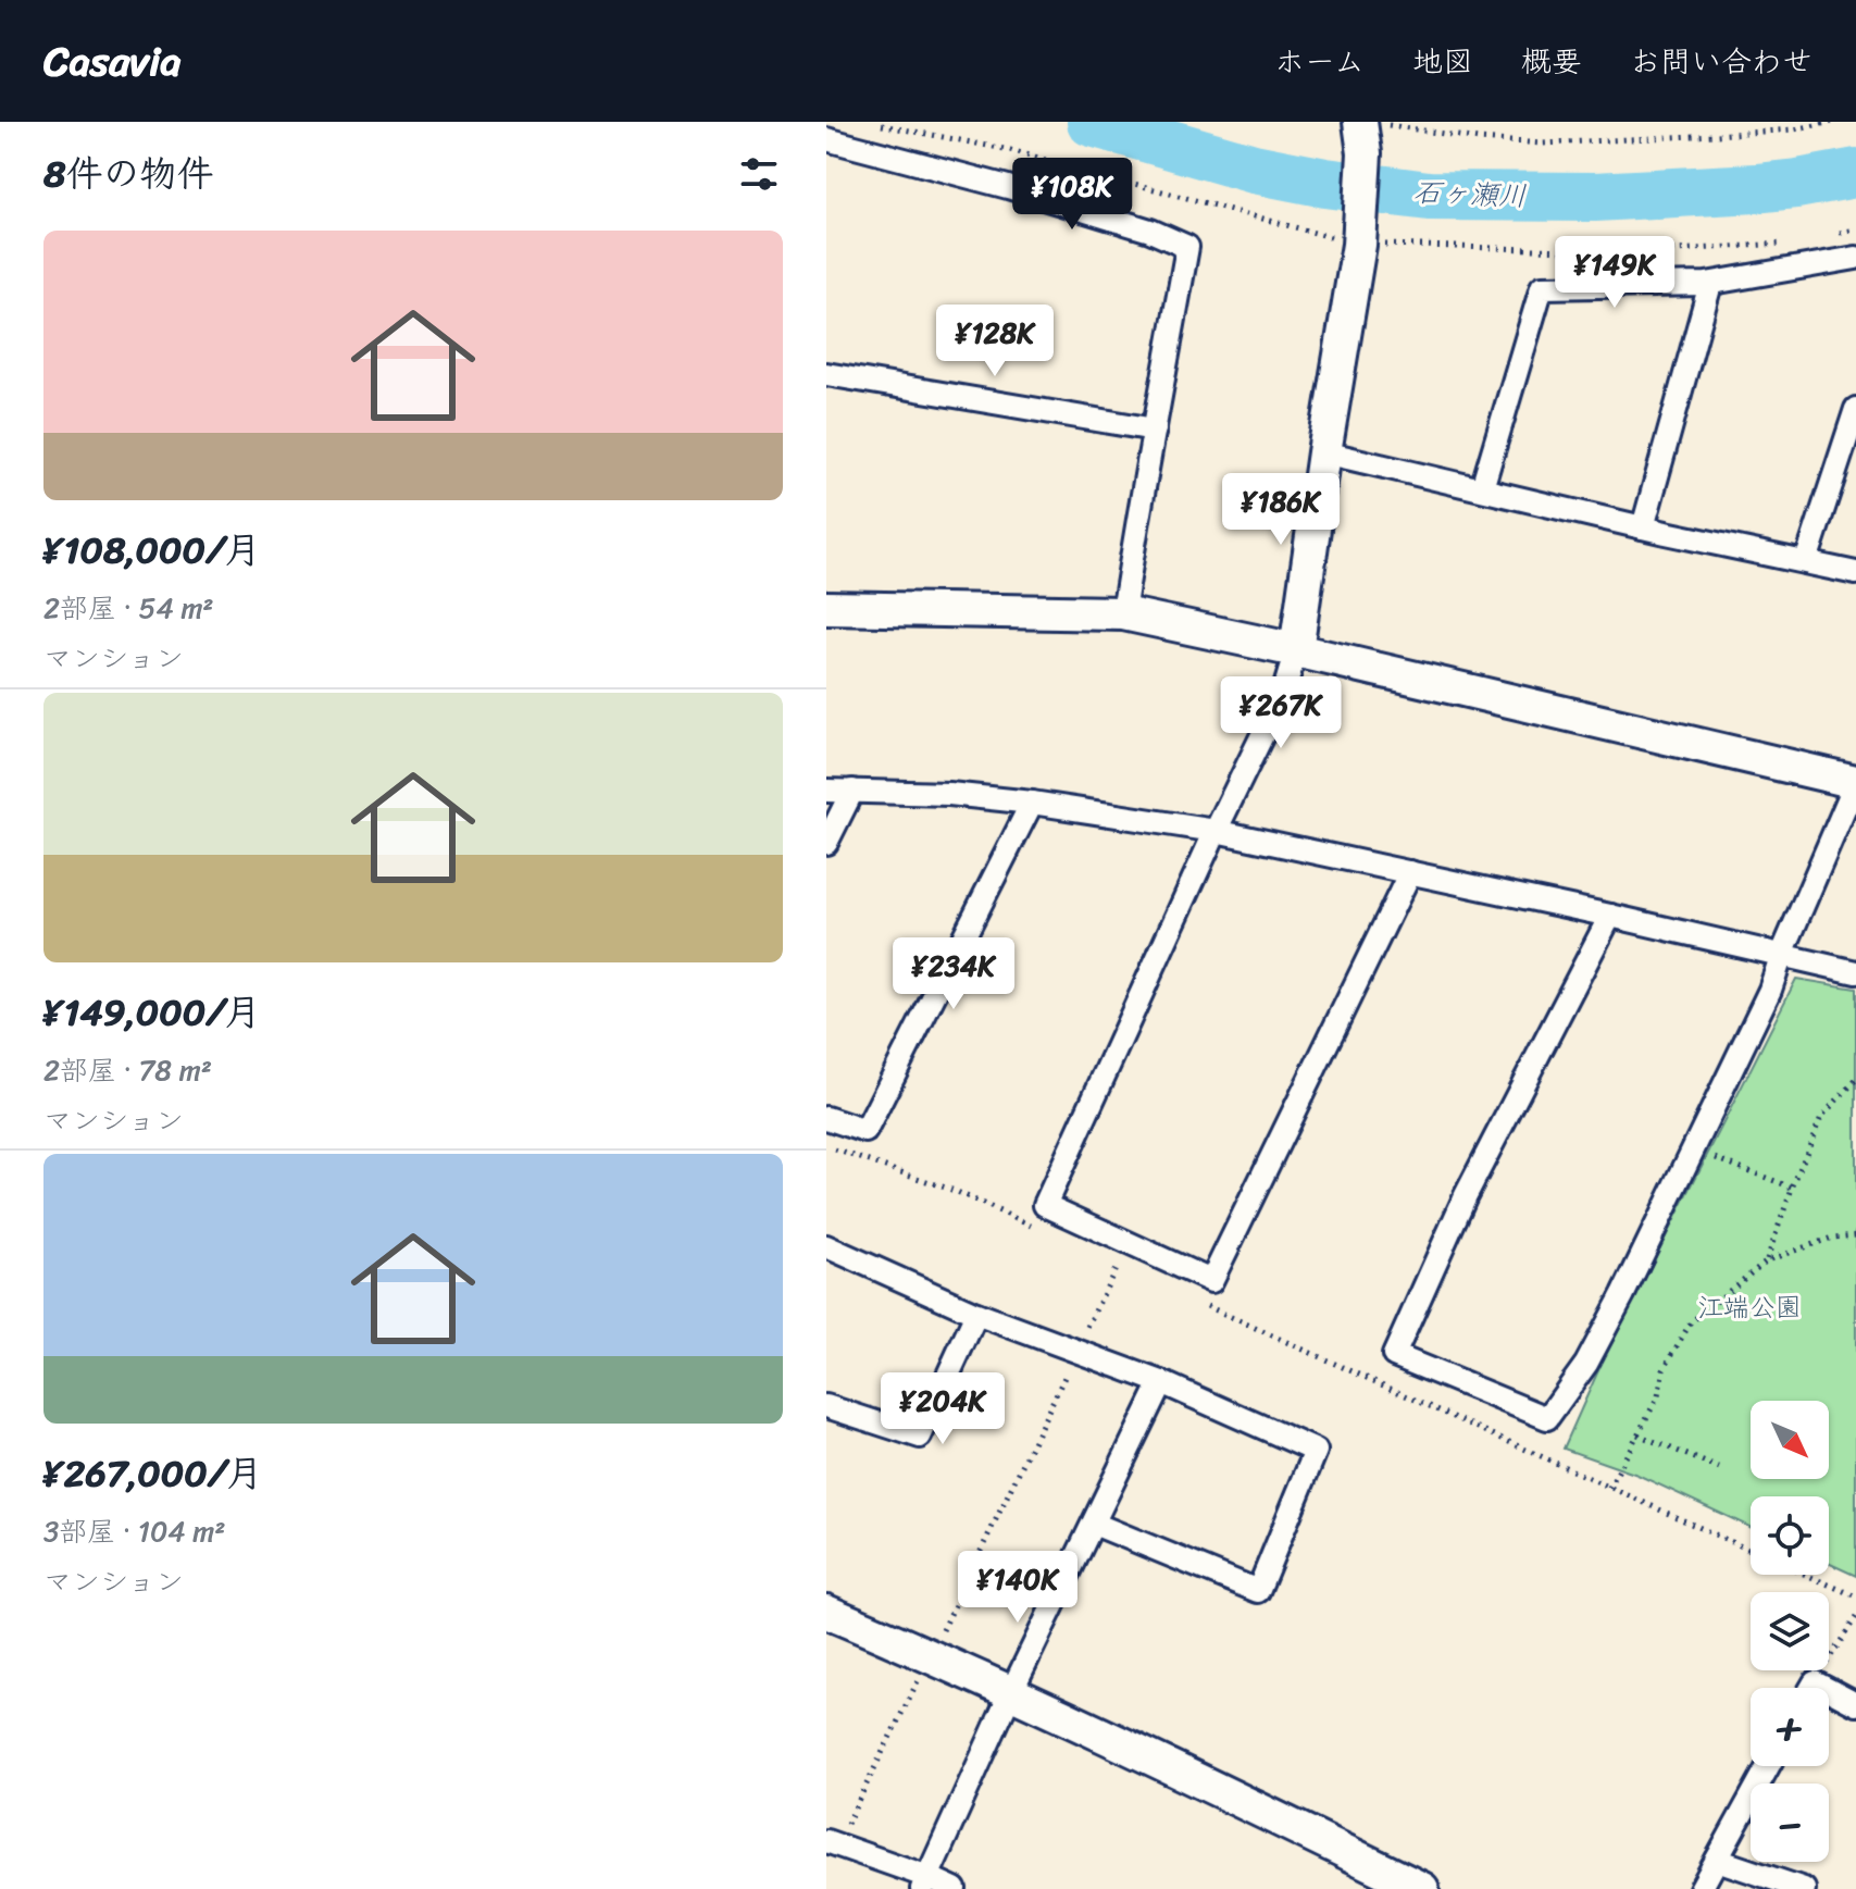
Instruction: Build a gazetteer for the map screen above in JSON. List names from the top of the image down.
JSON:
{
  "water": ["石ヶ瀬川"],
  "parks": ["江端公園"],
  "north": "bottom right",
  "page": {
    "header": "Casavia",
    "nav": [
      "ホーム",
      "地図",
      "概要",
      "お問い合わせ"
    ],
    "heading": "8件の物件",
    "price": [
      "¥108K",
      "¥149K",
      "¥128K",
      "¥186K",
      "¥267K",
      "¥234K",
      "¥204K",
      "¥140K"
    ],
    "list": [
      {
        "name": "¥108,000/月",
        "note": "2部屋 · 54 m² · マンション"
      },
      {
        "name": "¥149,000/月",
        "note": "2部屋 · 78 m² · マンション"
      },
      {
        "name": "¥267,000/月",
        "note": "3部屋 · 104 m² · マンション"
      }
    ],
    "map_buttons": ["+", "−"]
  }
}
